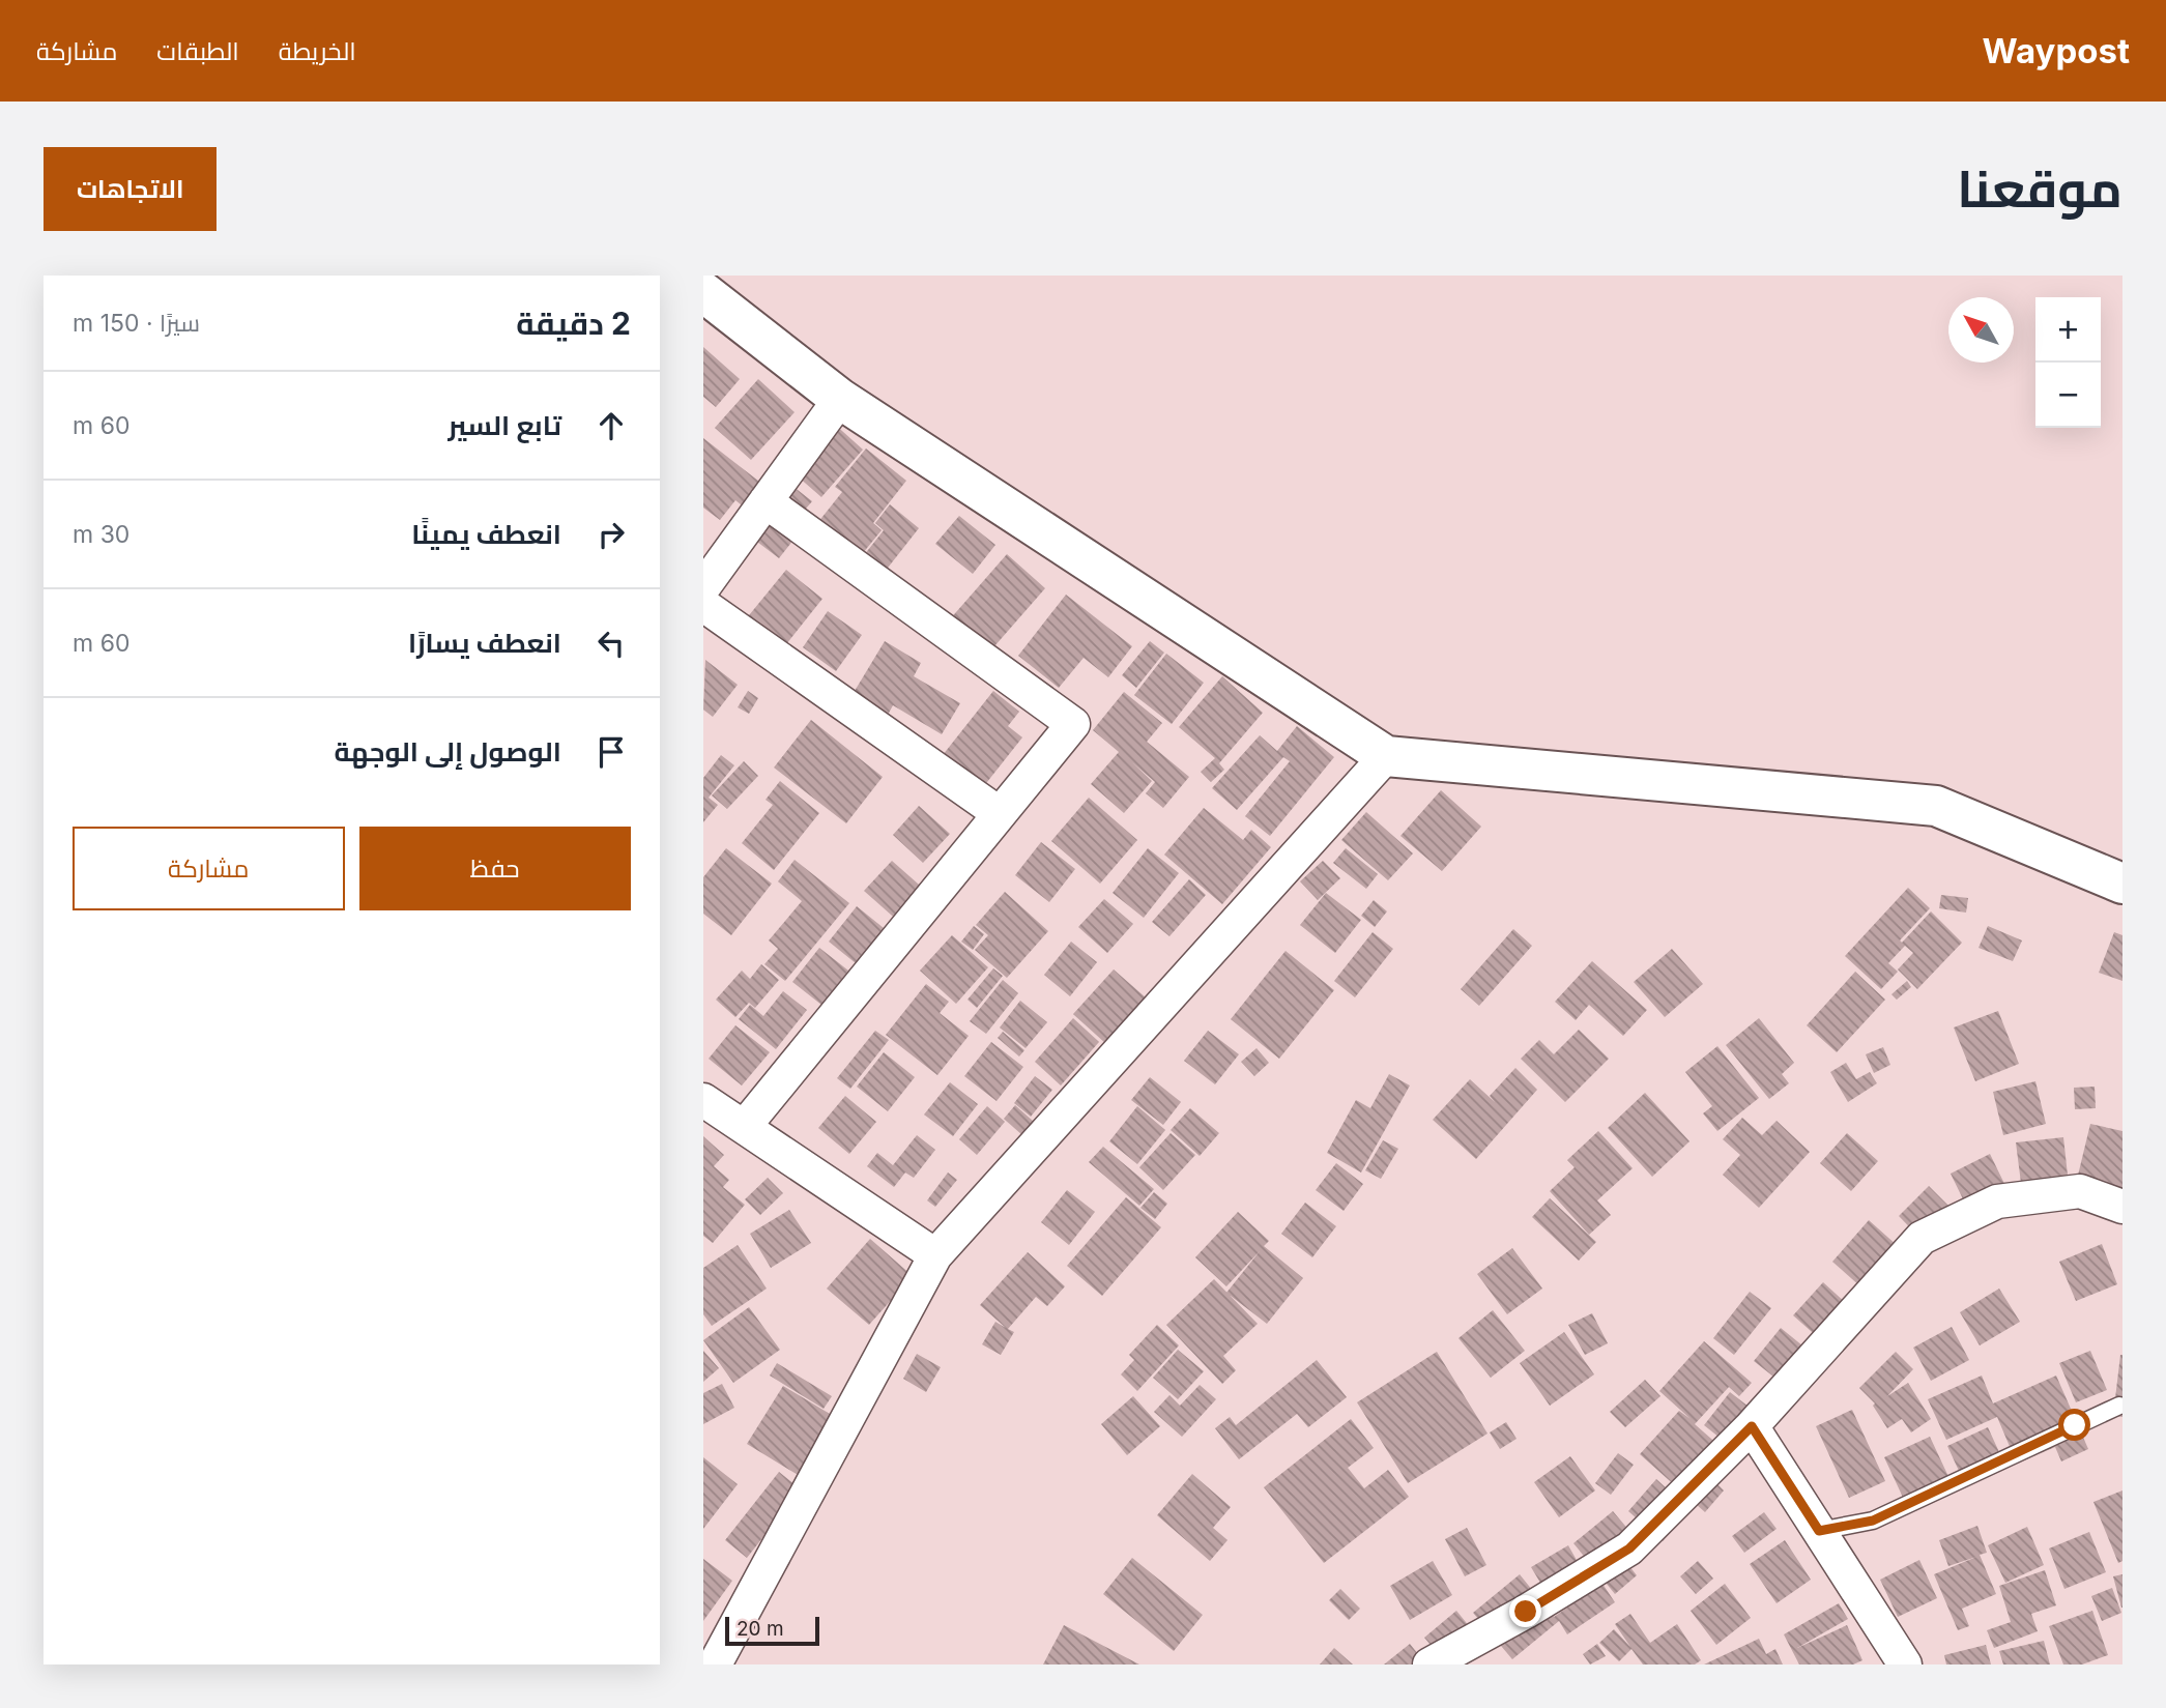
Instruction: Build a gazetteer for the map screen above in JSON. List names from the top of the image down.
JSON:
{
  "scale_bar": "20 m",
  "north": "top left",
  "page": {
    "header": "Waypost",
    "nav": ["الخريطة", "الطبقات", "مشاركة"],
    "title": "موقعنا",
    "buttons": [
      "الاتجاهات",
      ["حفظ", "مشاركة"]
    ],
    "heading": ["2 دقيقة", "سيرًا · 150 m"],
    "map_buttons": ["+", "−"],
    "list": [
      ["تابع السير", "60 m"],
      ["انعطف يمينًا", "30 m"],
      ["انعطف يسارًا", "60 m"],
      "الوصول إلى الوجهة"
    ],
    "scale": "20 m"
  }
}
